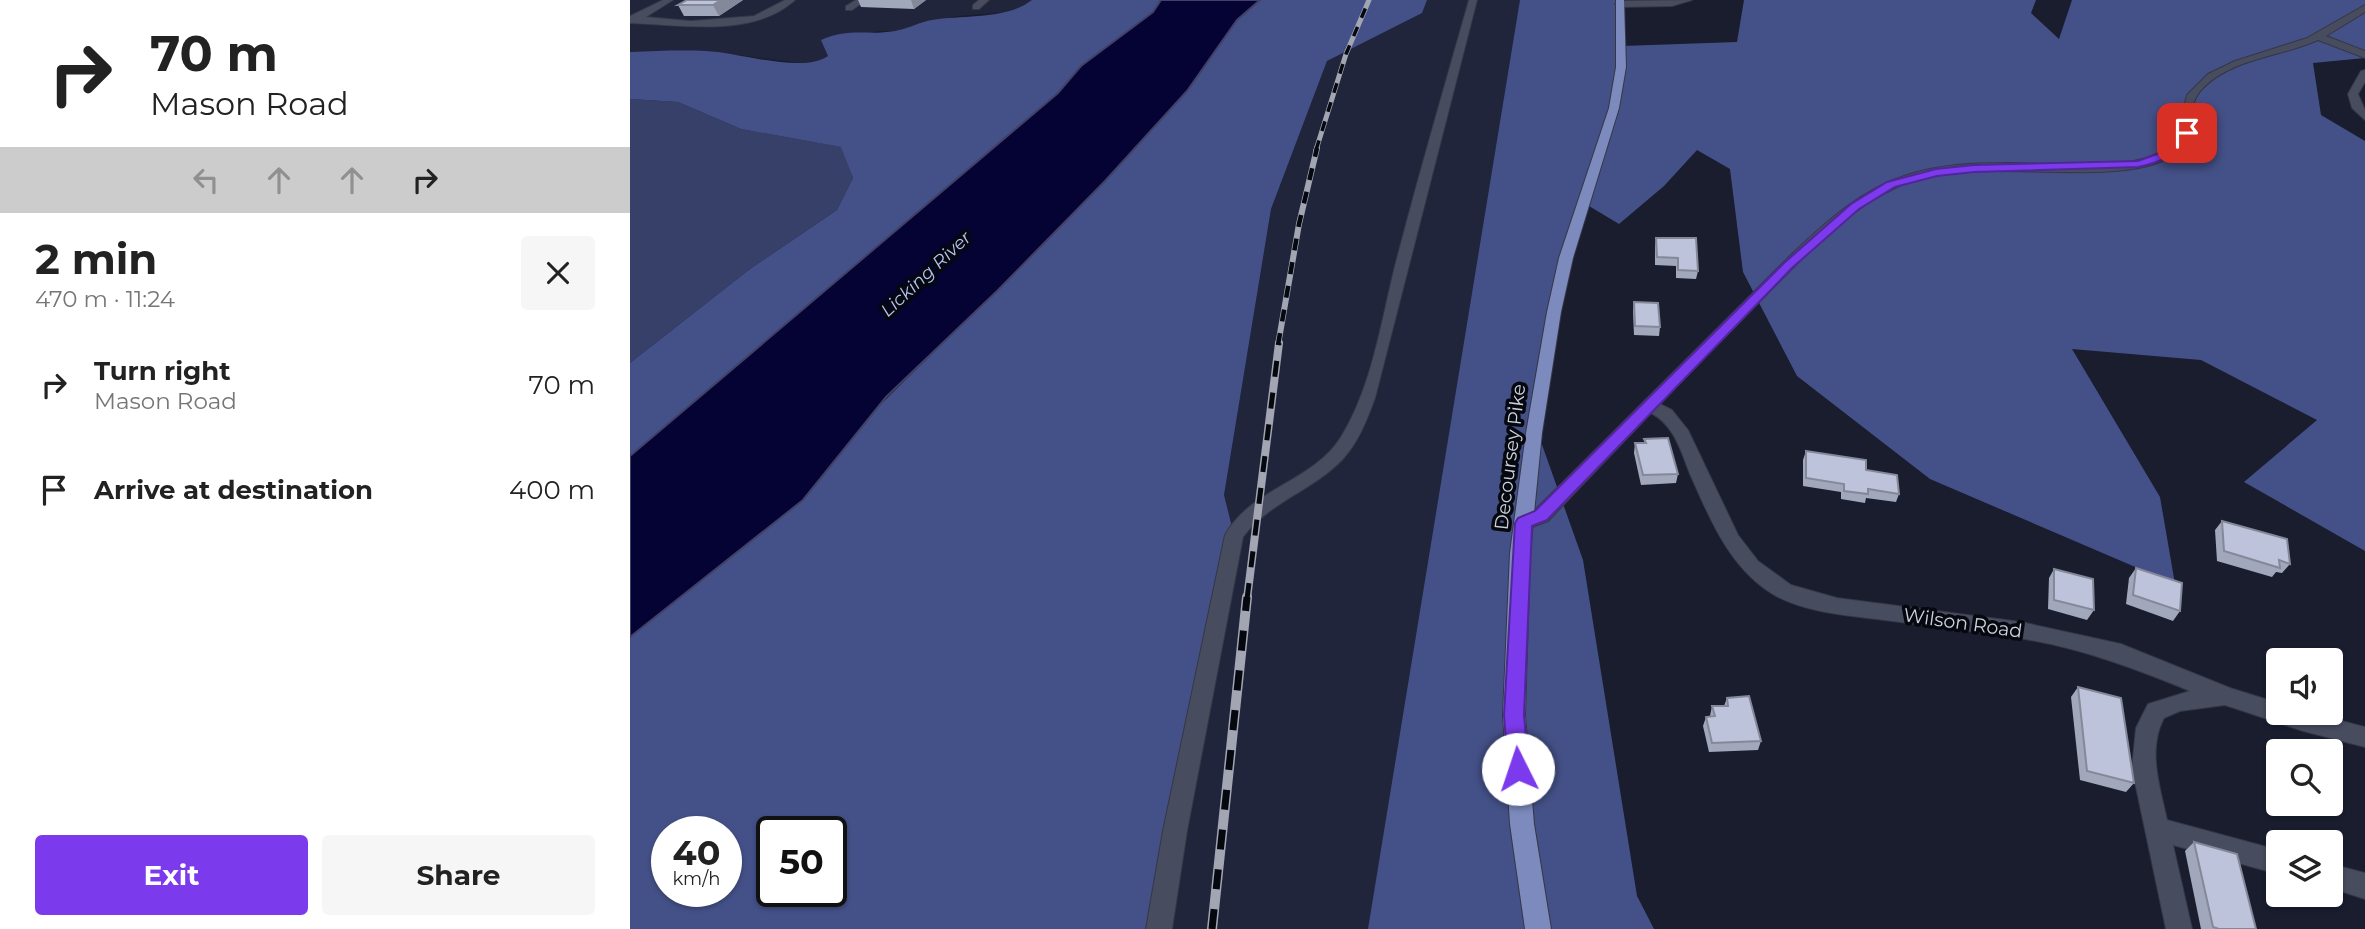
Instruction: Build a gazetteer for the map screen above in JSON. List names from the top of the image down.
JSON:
{
  "streets": {
    "main road": ["Decoursey Pike"],
    "street": ["Wilson Road"]
  },
  "water": ["Licking River"],
  "page": {
    "turn": ["70 m", "Mason Road"],
    "heading": ["2 min", "470 m · 11:24"],
    "list": [
      {
        "name": "Turn right",
        "note": "Mason Road",
        "value": "70 m"
      },
      {
        "name": "Arrive at destination",
        "value": "400 m"
      }
    ],
    "speed": "40 km/h",
    "limit": "50",
    "buttons": ["Exit", "Share"]
  }
}
